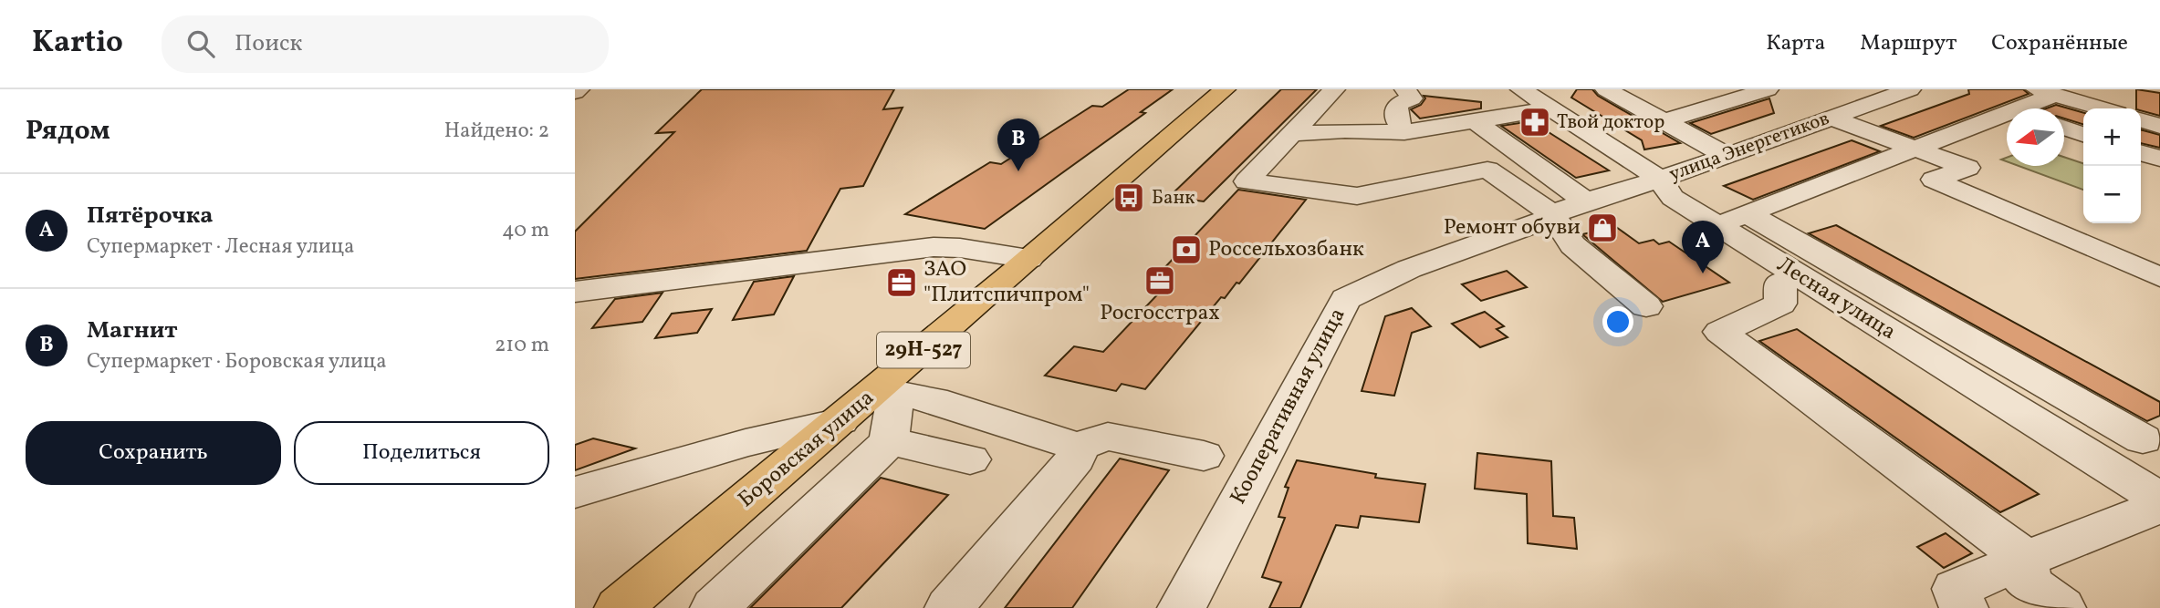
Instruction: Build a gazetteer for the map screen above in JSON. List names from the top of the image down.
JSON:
{
  "streets": {
    "main road": ["29Н-527", "Боровская улица"],
    "street": ["улица Энергетиков", "Лесная улица", "Кооперативная улица"]
  },
  "crossings": [
    ["улица Энергетиков", "Лесная улица"],
    ["улица Энергетиков", "Кооперативная улица"],
    ["Лесная улица", "Кооперативная улица"]
  ],
  "places": {
    "pharmacy": ["Твой доктор"],
    "bus stop": ["Банк"],
    "shop": ["Ремонт обуви"],
    "bank": ["Россельхозбанк"],
    "office": ["Росгосстрах", "ЗАО \"Плитспичпром\""]
  },
  "north": "left",
  "page": {
    "header": "Kartio",
    "search": "Поиск",
    "nav": ["Карта", "Маршрут", "Сохранённые"],
    "heading": ["Рядом", "Найдено: 2"],
    "map_buttons": ["+", "−"],
    "pins": ["B", "A"],
    "list": [
      {
        "mark": "A",
        "name": "Пятёрочка",
        "note": "Супермаркет · Лесная улица",
        "value": "40 m"
      },
      {
        "mark": "B",
        "name": "Магнит",
        "note": "Супермаркет · Боровская улица",
        "value": "210 m"
      }
    ],
    "buttons": ["Сохранить", "Поделиться"]
  }
}
